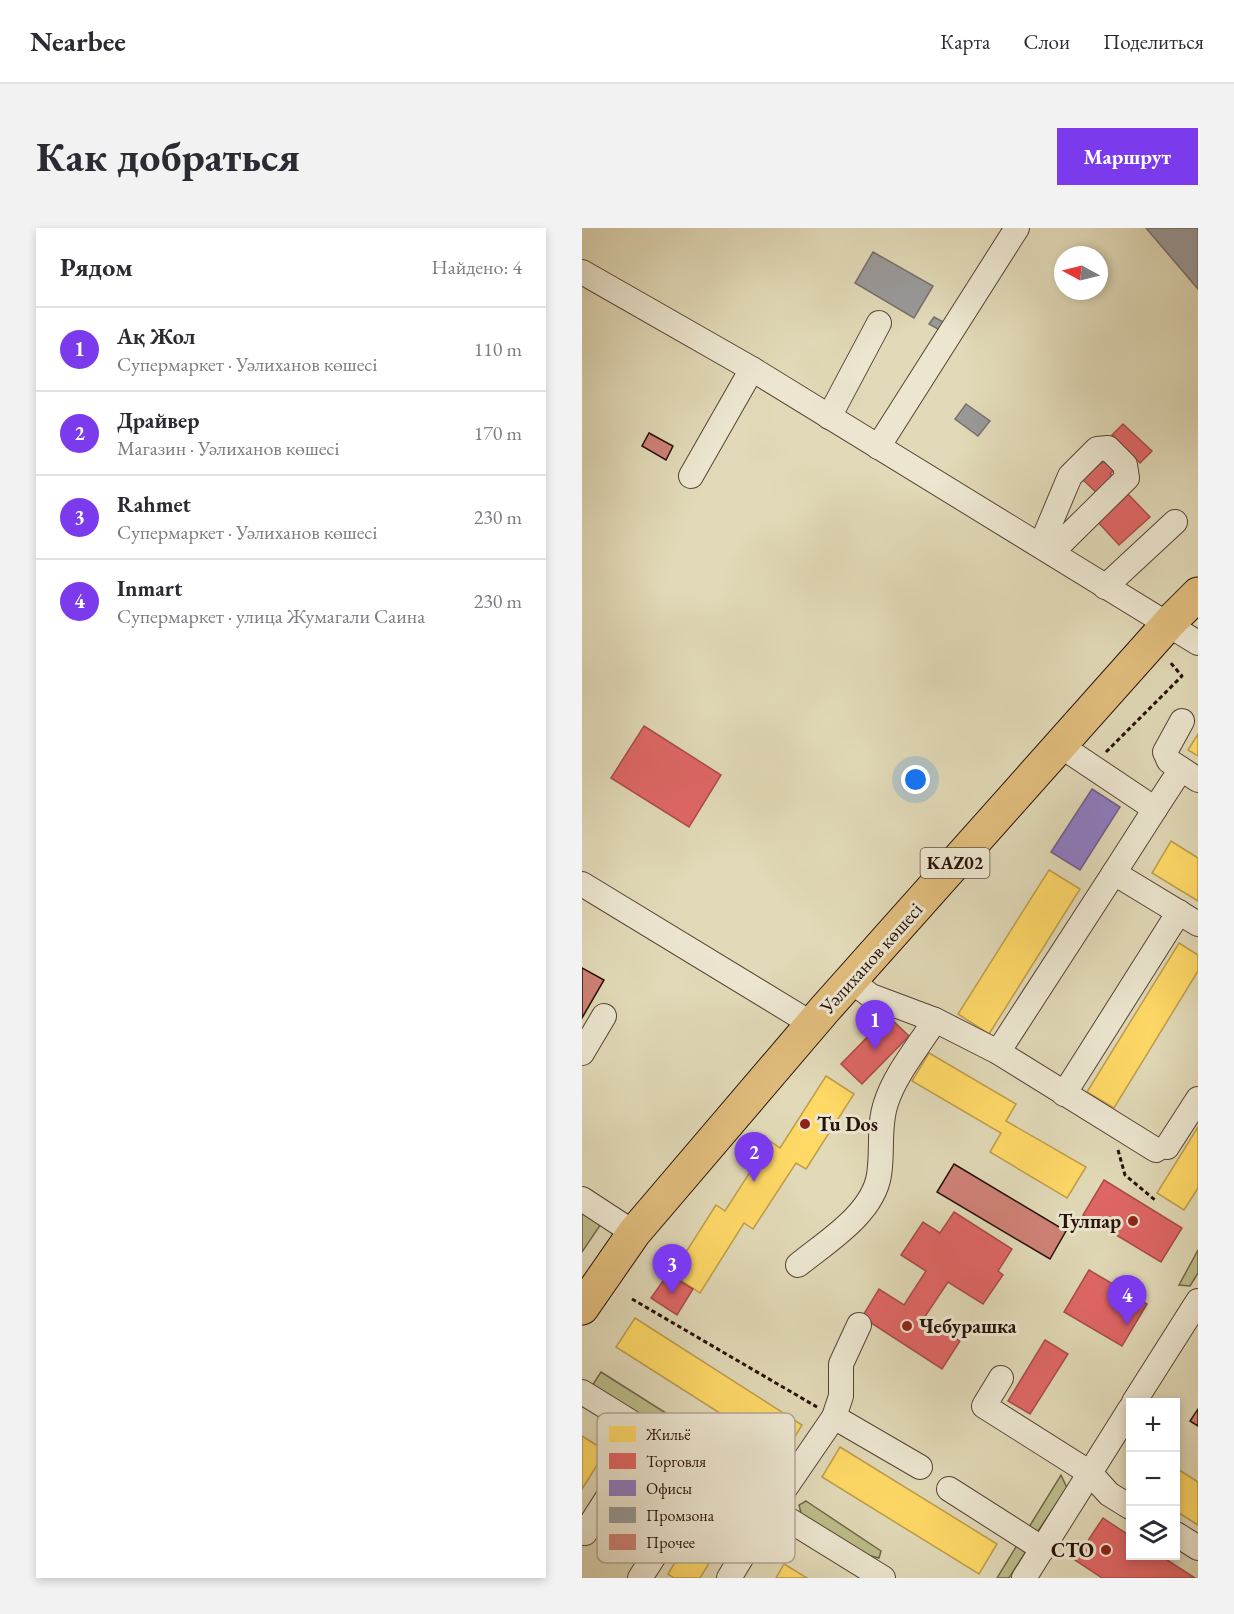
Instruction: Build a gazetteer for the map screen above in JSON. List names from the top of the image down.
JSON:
{
  "streets": {
    "highway": ["KАZ02", "Уәлиханов көшесі"]
  },
  "places": [
    "Tu Dos",
    "Тулпар",
    "Чебурашка",
    "СТО"
  ],
  "legend": [
    "Жильё",
    "Торговля",
    "Офисы",
    "Промзона",
    "Прочее"
  ],
  "north": "left",
  "page": {
    "header": "Nearbee",
    "nav": ["Карта", "Слои", "Поделиться"],
    "buttons": "Маршрут",
    "title": "Как добраться",
    "heading": ["Рядом", "Найдено: 4"],
    "list": [
      {
        "mark": "1",
        "name": "Ақ Жол",
        "note": "Супермаркет · Уәлиханов көшесі",
        "value": "110 m"
      },
      {
        "mark": "2",
        "name": "Драйвер",
        "note": "Магазин · Уәлиханов көшесі",
        "value": "170 m"
      },
      {
        "mark": "3",
        "name": "Rahmet",
        "note": "Супермаркет · Уәлиханов көшесі",
        "value": "230 m"
      },
      {
        "mark": "4",
        "name": "Inmart",
        "note": "Супермаркет · улица Жумагали Саина",
        "value": "230 m"
      }
    ],
    "pins": [
      "1",
      "2",
      "3",
      "4"
    ],
    "map_buttons": ["+", "−"]
  }
}
